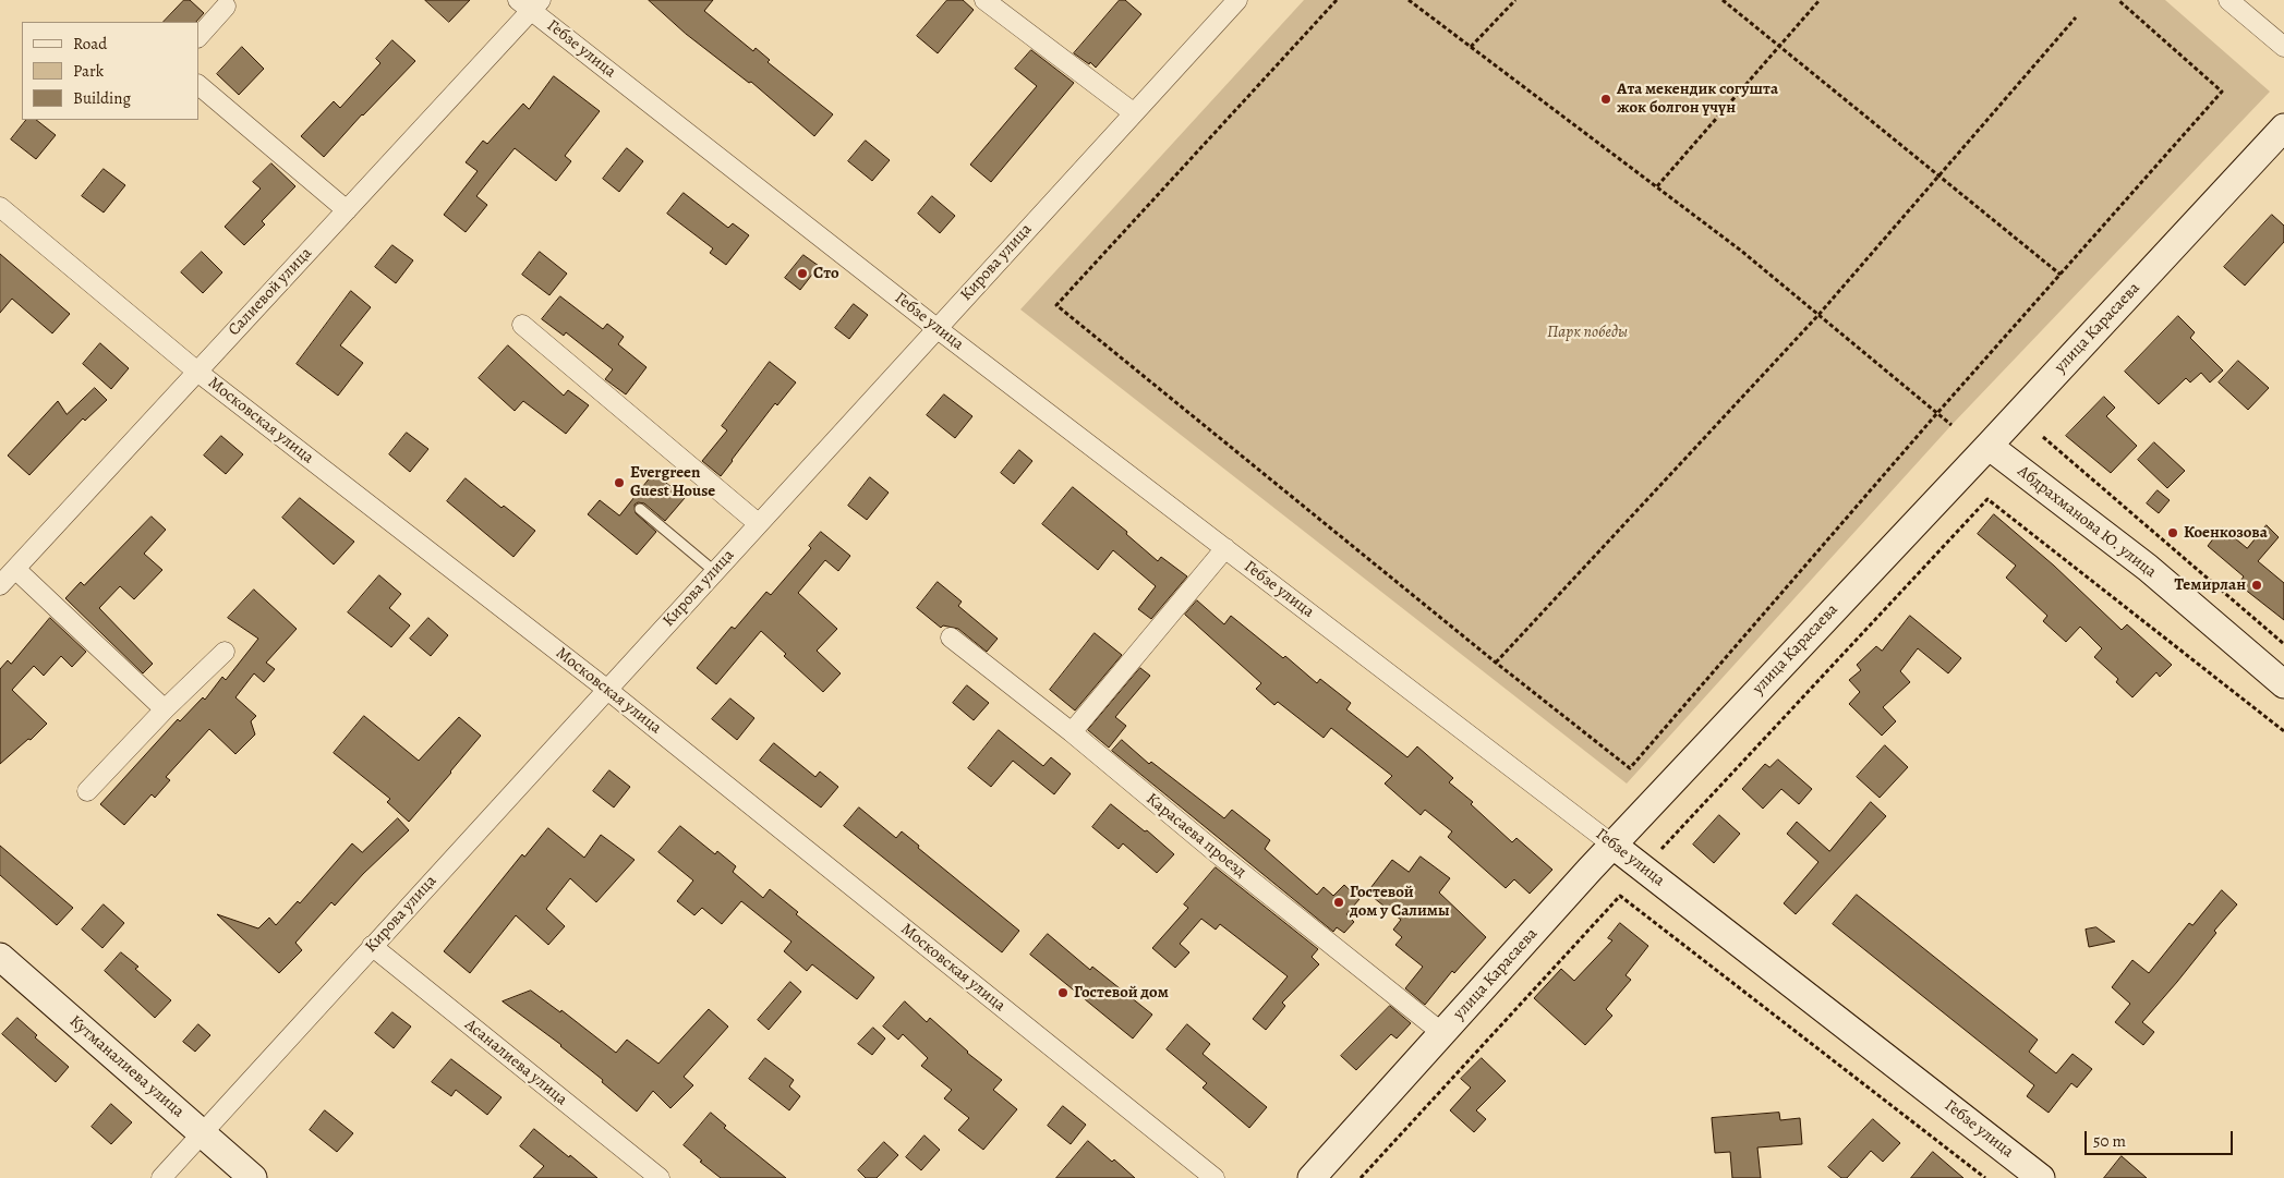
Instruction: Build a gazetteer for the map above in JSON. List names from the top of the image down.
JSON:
{
  "streets": {
    "main road": [
      "Гебзе улица",
      "улица Карасаева",
      "Абдрахманова Ю. улица",
      "Кутманалиева улица"
    ],
    "street": [
      "Кирова улица",
      "Салиевой улица",
      "Московская улица",
      "Карасаева проезд",
      "Асаналиева улица"
    ]
  },
  "crossings": [
    ["Гебзе улица", "Кирова улица"],
    ["Гебзе улица", "Салиевой улица"],
    ["Гебзе улица", "улица Карасаева"],
    ["Кирова улица", "Московская улица"],
    ["Кирова улица", "Асаналиева улица"],
    ["Кирова улица", "Кутманалиева улица"],
    ["Салиевой улица", "Московская улица"],
    ["улица Карасаева", "Абдрахманова Ю. улица"],
    ["улица Карасаева", "Карасаева проезд"]
  ],
  "parks": ["Парк победы"],
  "places": [
    "Ата мекендик согушта жок болгон үчүн",
    "Сто",
    "Evergreen Guest House",
    "Коенкозова",
    "Темирлан",
    "Гостевой дом у Салимы",
    "Гостевой дом"
  ],
  "legend": ["Road", "Park", "Building"],
  "scale_bar": "50 m"
}
